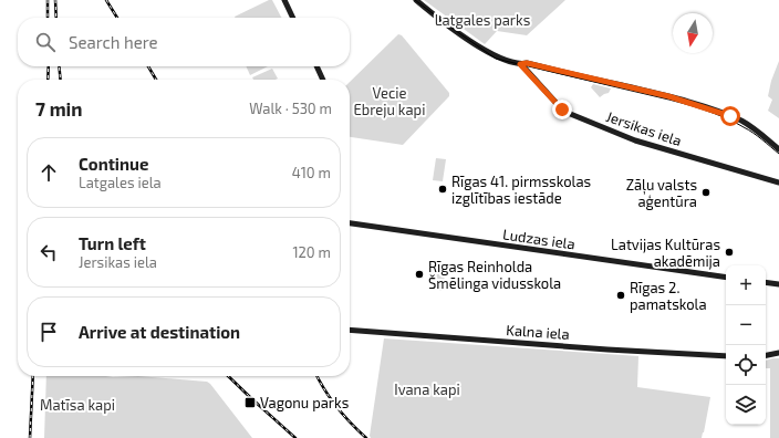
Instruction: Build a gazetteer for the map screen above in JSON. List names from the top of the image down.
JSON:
{
  "streets": {
    "street": ["Jersikas iela", "Ludzas iela", "Kalna iela"]
  },
  "parks": [
    "Latgales parks",
    "Vecie Ebreju kapi",
    "Ivana kapi",
    "Matīsa kapi"
  ],
  "places": {
    "other": [
      "Rīgas 41. pirmsskolas izglītības iestāde",
      "Zāļu valsts aģentūra",
      "Latvijas Kultūras akadēmija",
      "Rīgas Reinholda Šmēlinga vidusskola",
      "Rīgas 2. pamatskola"
    ],
    "transit": ["Vagonu parks"]
  },
  "north": "bottom",
  "page": {
    "search": "Search here",
    "heading": ["7 min", "Walk · 530 m"],
    "list": [
      ["Continue", "Latgales iela", "410 m"],
      ["Turn left", "Jersikas iela", "120 m"],
      "Arrive at destination"
    ],
    "map_buttons": ["+", "−"]
  }
}
